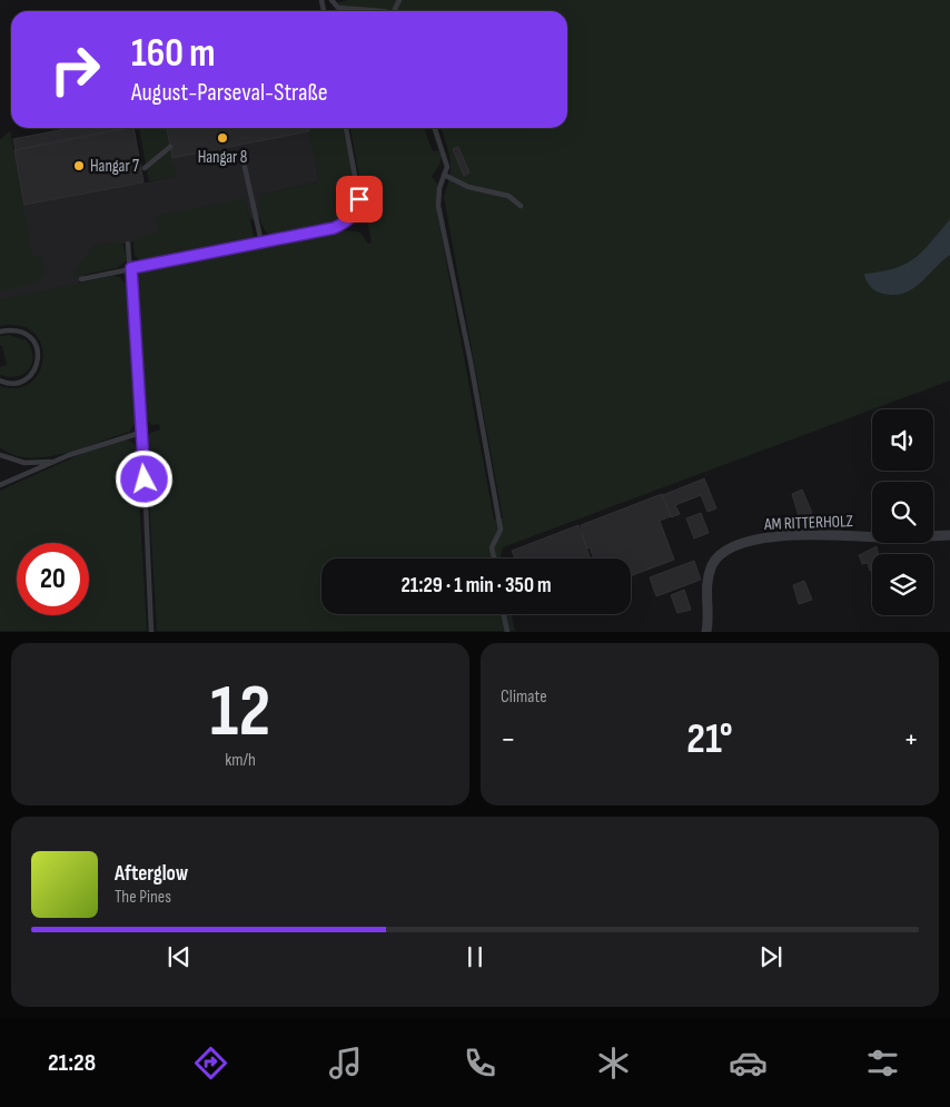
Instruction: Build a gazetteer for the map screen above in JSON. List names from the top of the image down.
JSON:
{
  "streets": {
    "street": ["AM RITTERHOLZ"]
  },
  "places": ["Hangar 8", "Hangar 7"],
  "page": {
    "turn": ["160 m", "August-Parseval-Straße"],
    "limit": "20",
    "trip": "21:29 · 1 min · 350 m",
    "tile": [
      ["12", "km/h"],
      "Climate"
    ],
    "heat": ["−", "21°", "+"],
    "song": ["Afterglow", "The Pines"],
    "tabs": "21:28"
  }
}
